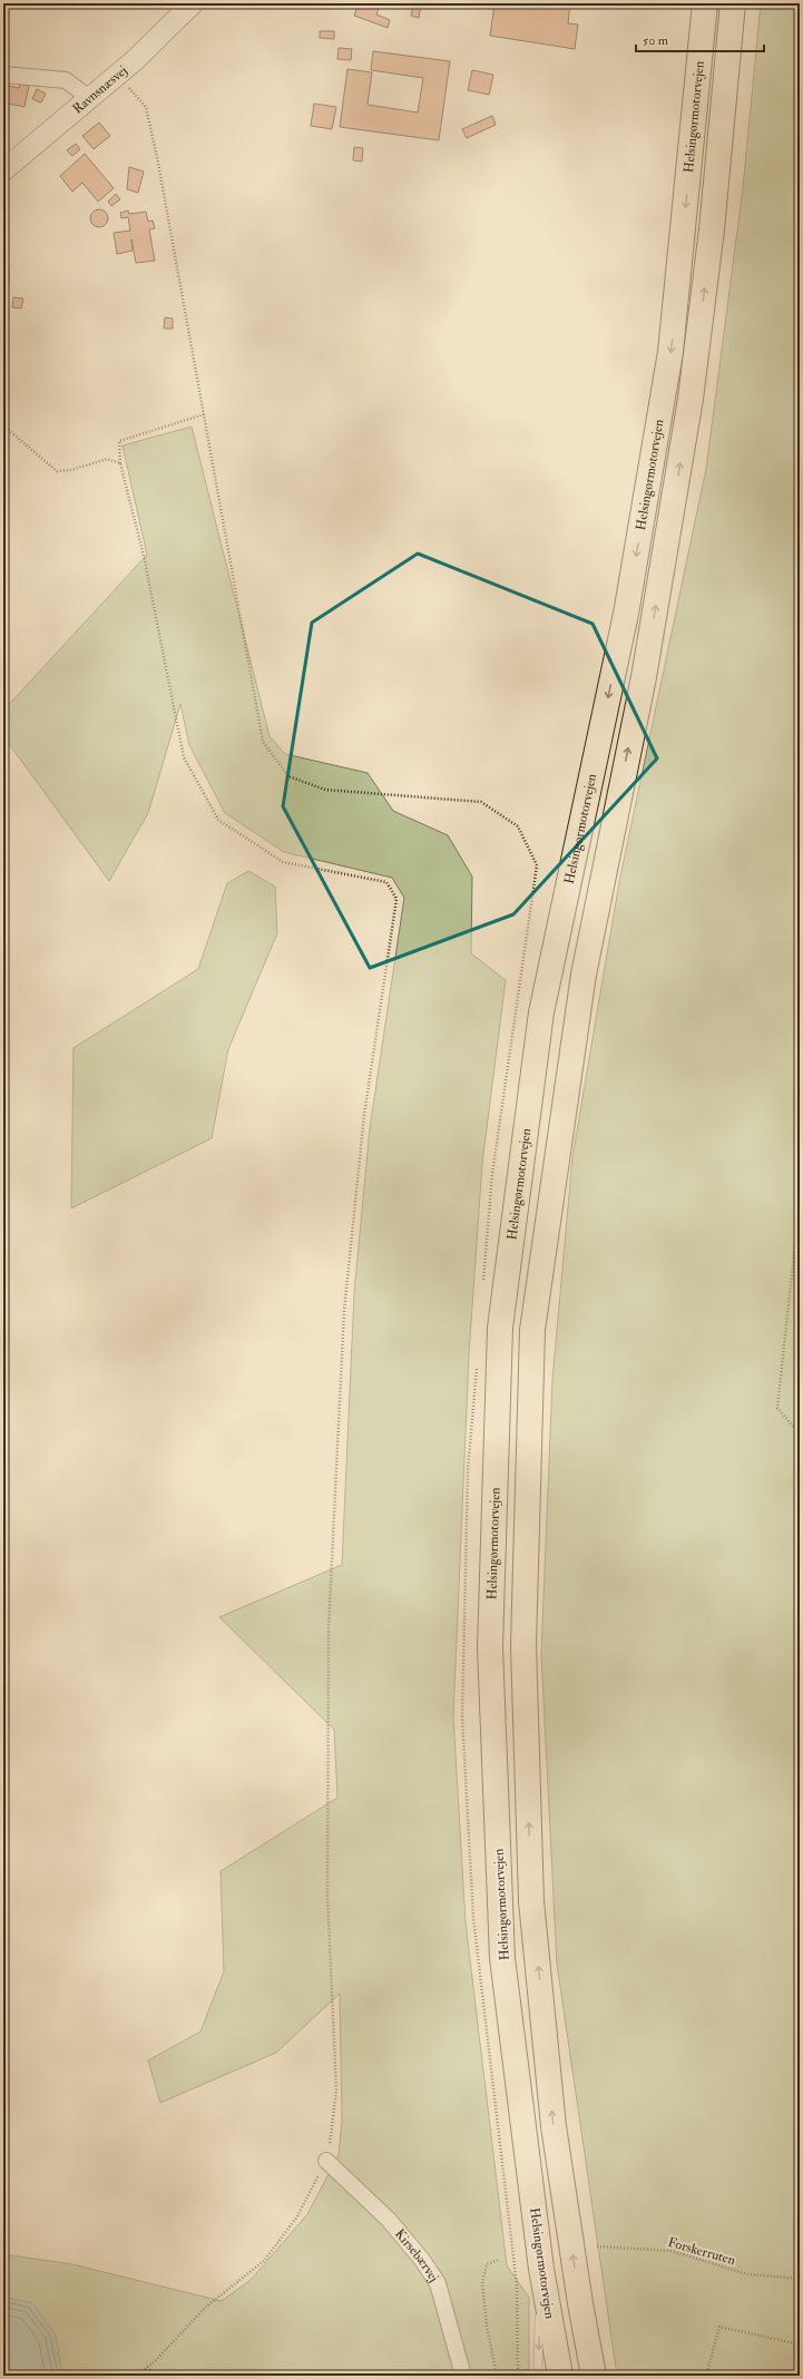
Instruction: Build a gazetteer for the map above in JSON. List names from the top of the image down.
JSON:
{
  "streets": {
    "highway": ["Helsingørmotorvejen"],
    "main road": ["Ravnsnæsvej"],
    "street": ["Kirsebærvej"],
    "path": ["Forskerruten"]
  },
  "scale_bar": "50 m"
}
